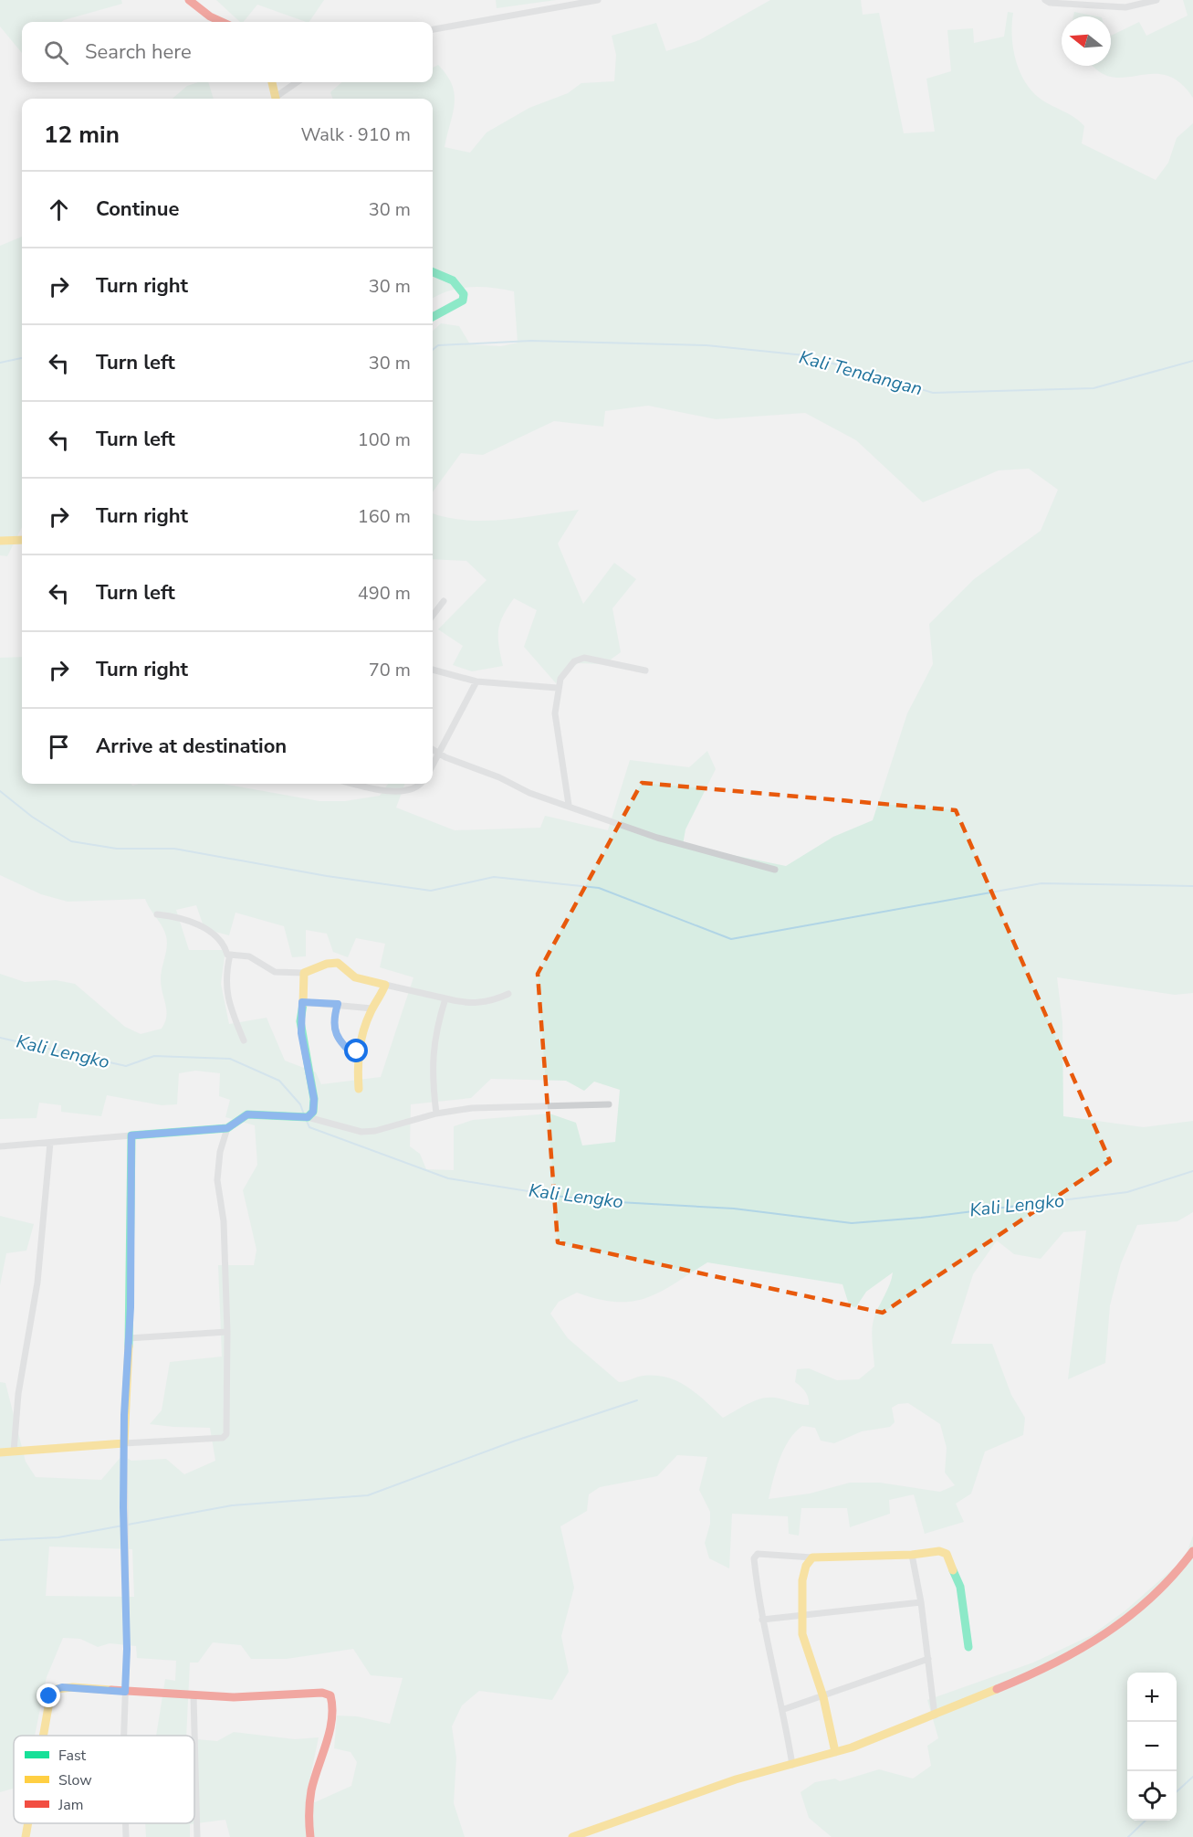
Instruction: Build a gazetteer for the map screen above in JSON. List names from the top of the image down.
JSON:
{
  "water": ["Kali Tendangan", "Kali Lengko"],
  "legend": ["Fast", "Slow", "Jam"],
  "north": "left",
  "page": {
    "search": "Search here",
    "heading": ["12 min", "Walk · 910 m"],
    "list": [
      ["Continue", "30 m"],
      ["Turn right", "30 m"],
      ["Turn left", "30 m"],
      ["Turn left", "100 m"],
      ["Turn right", "160 m"],
      ["Turn left", "490 m"],
      ["Turn right", "70 m"],
      "Arrive at destination"
    ],
    "map_buttons": ["+", "−"]
  }
}
